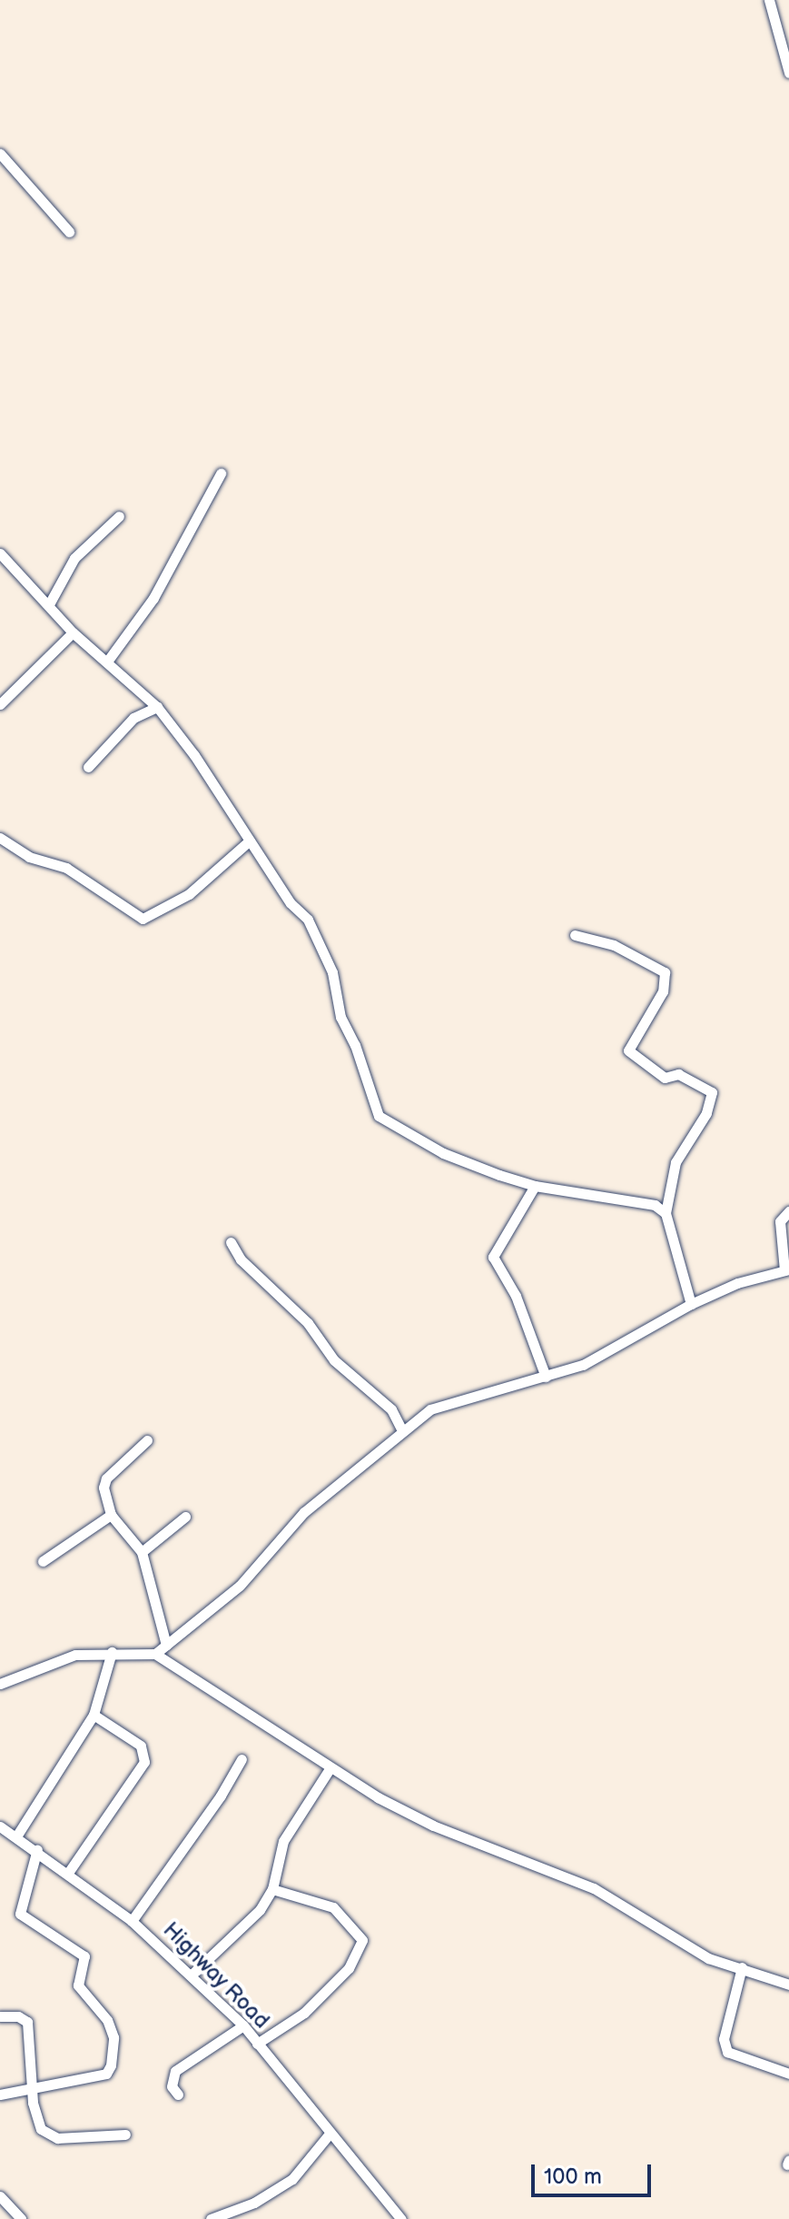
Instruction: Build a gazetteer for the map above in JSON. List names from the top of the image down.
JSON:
{
  "streets": {
    "street": ["Highway Road"]
  },
  "scale_bar": "100 m"
}
